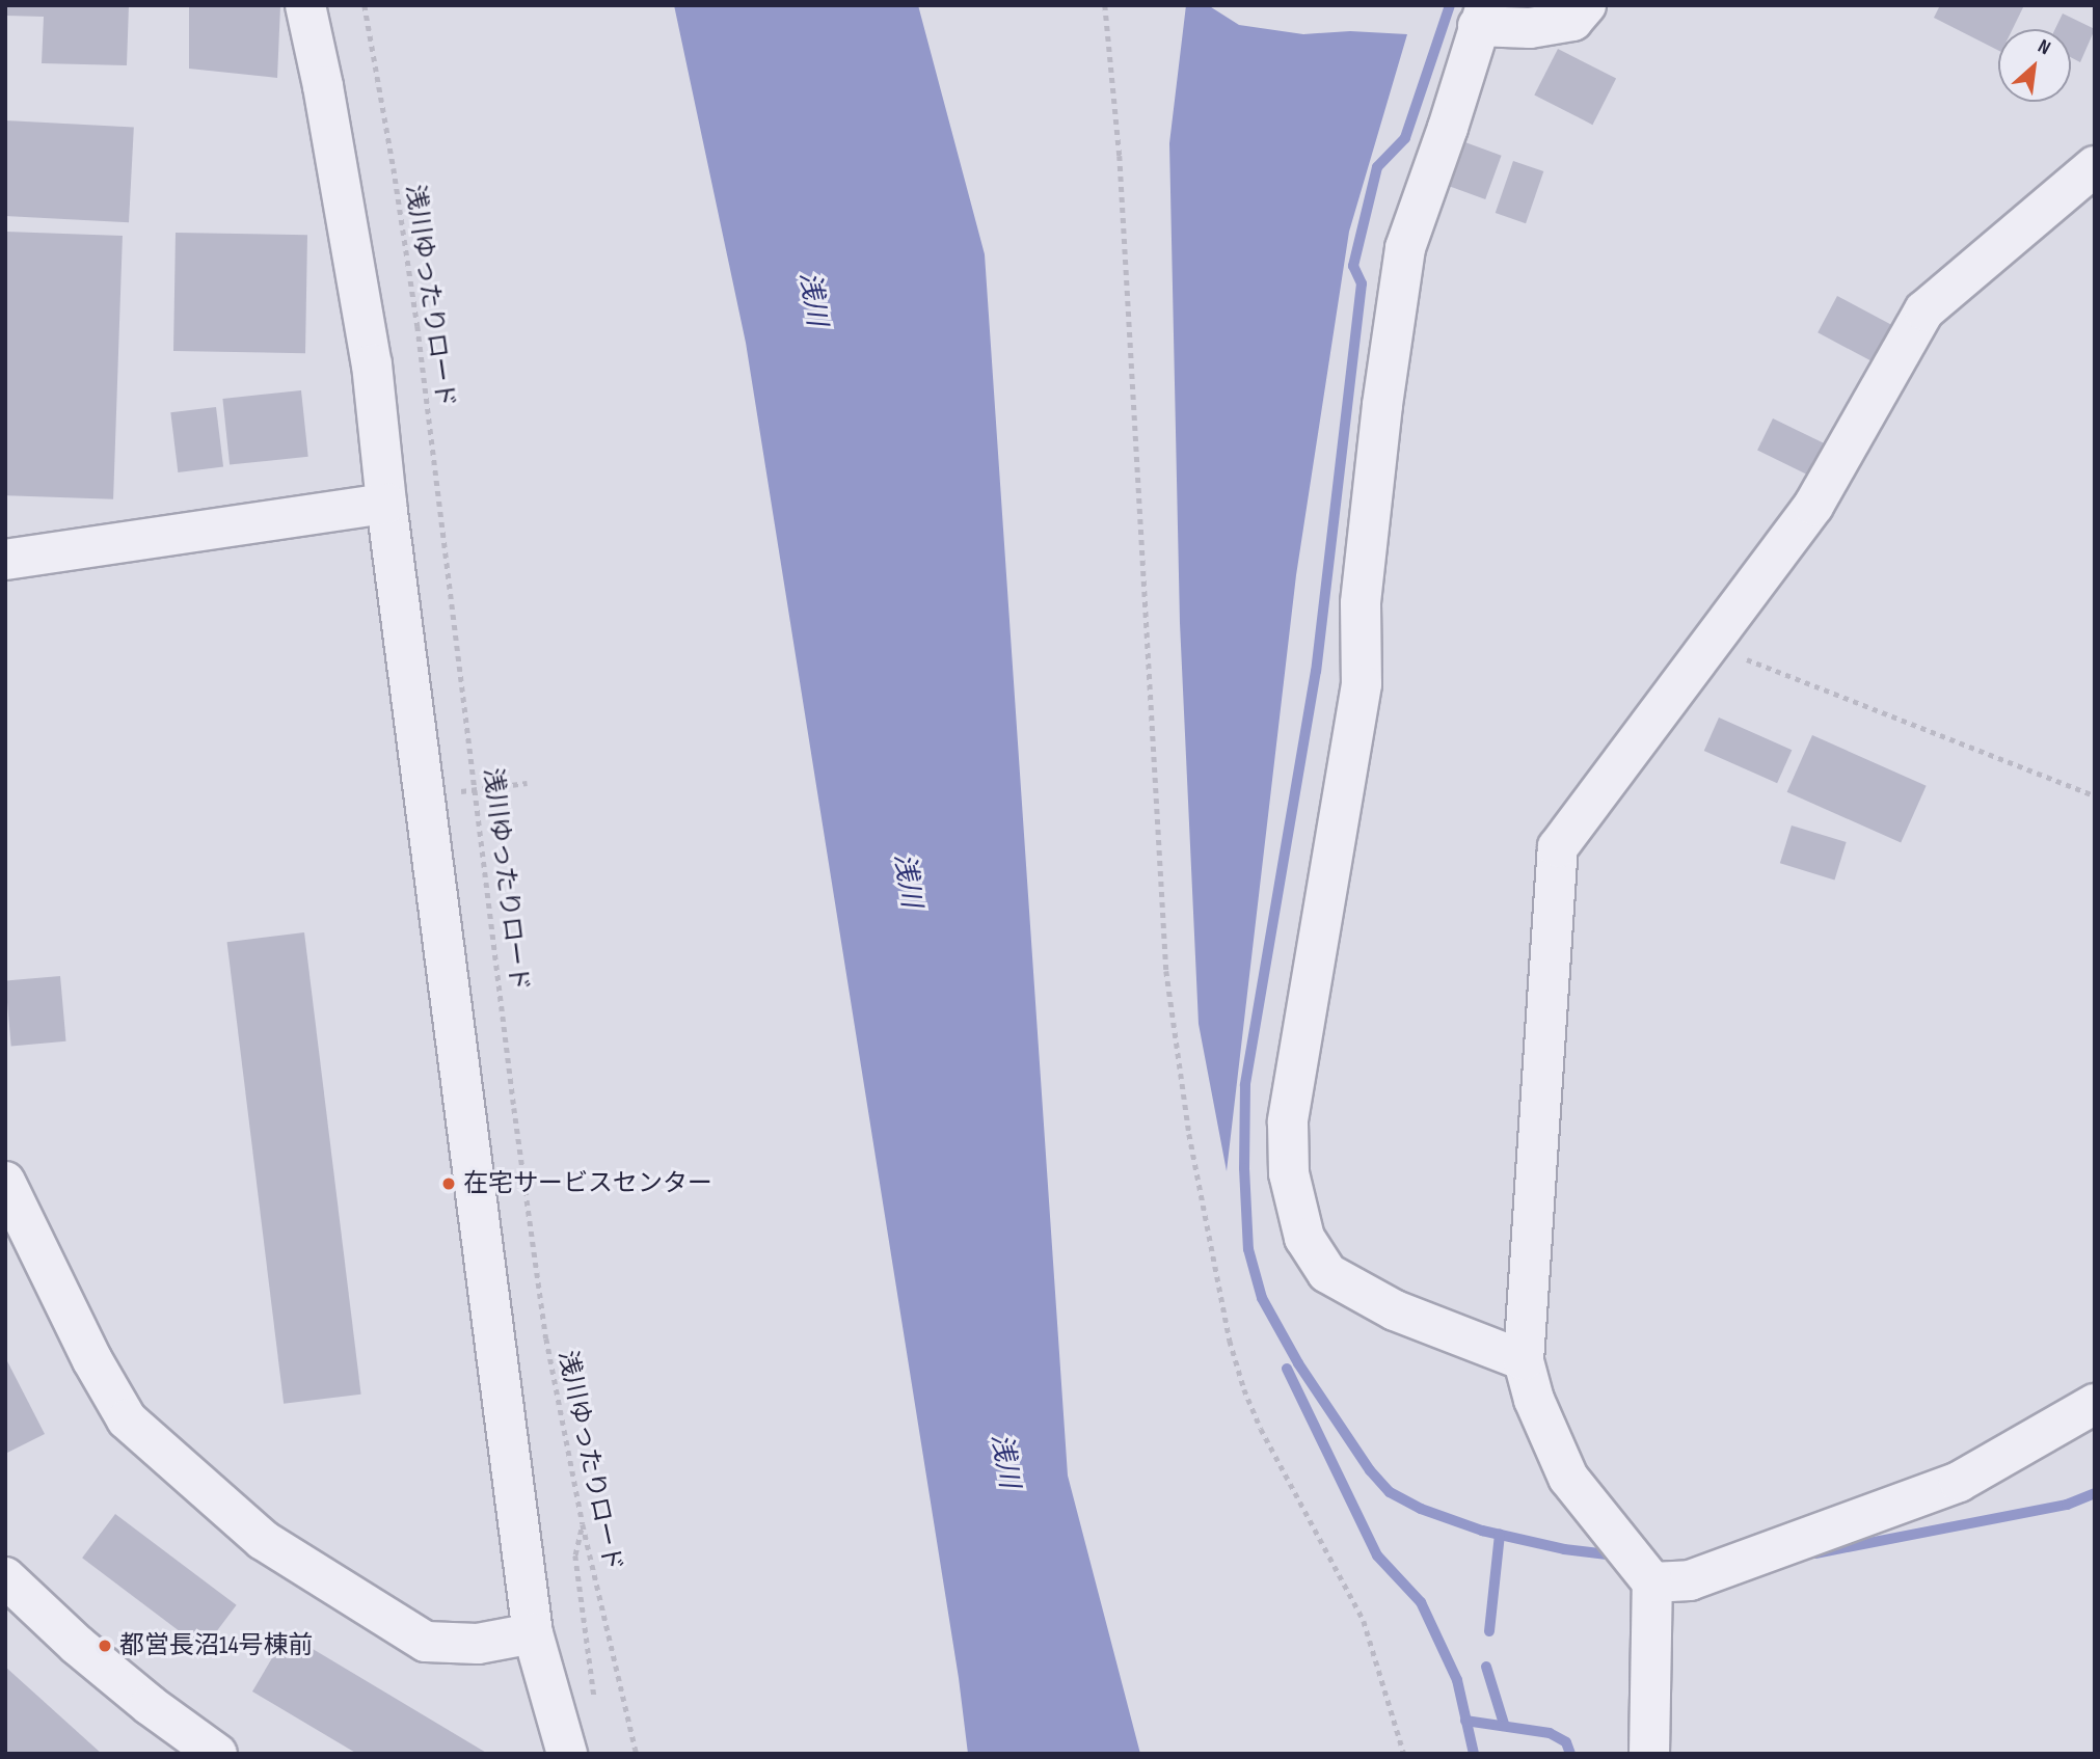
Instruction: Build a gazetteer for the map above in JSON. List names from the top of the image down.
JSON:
{
  "streets": {
    "path": ["浅川ゆったりロード"]
  },
  "water": ["浅川"],
  "places": ["在宅サービスセンター", "都営長沼14号棟前"],
  "north": "top right"
}
